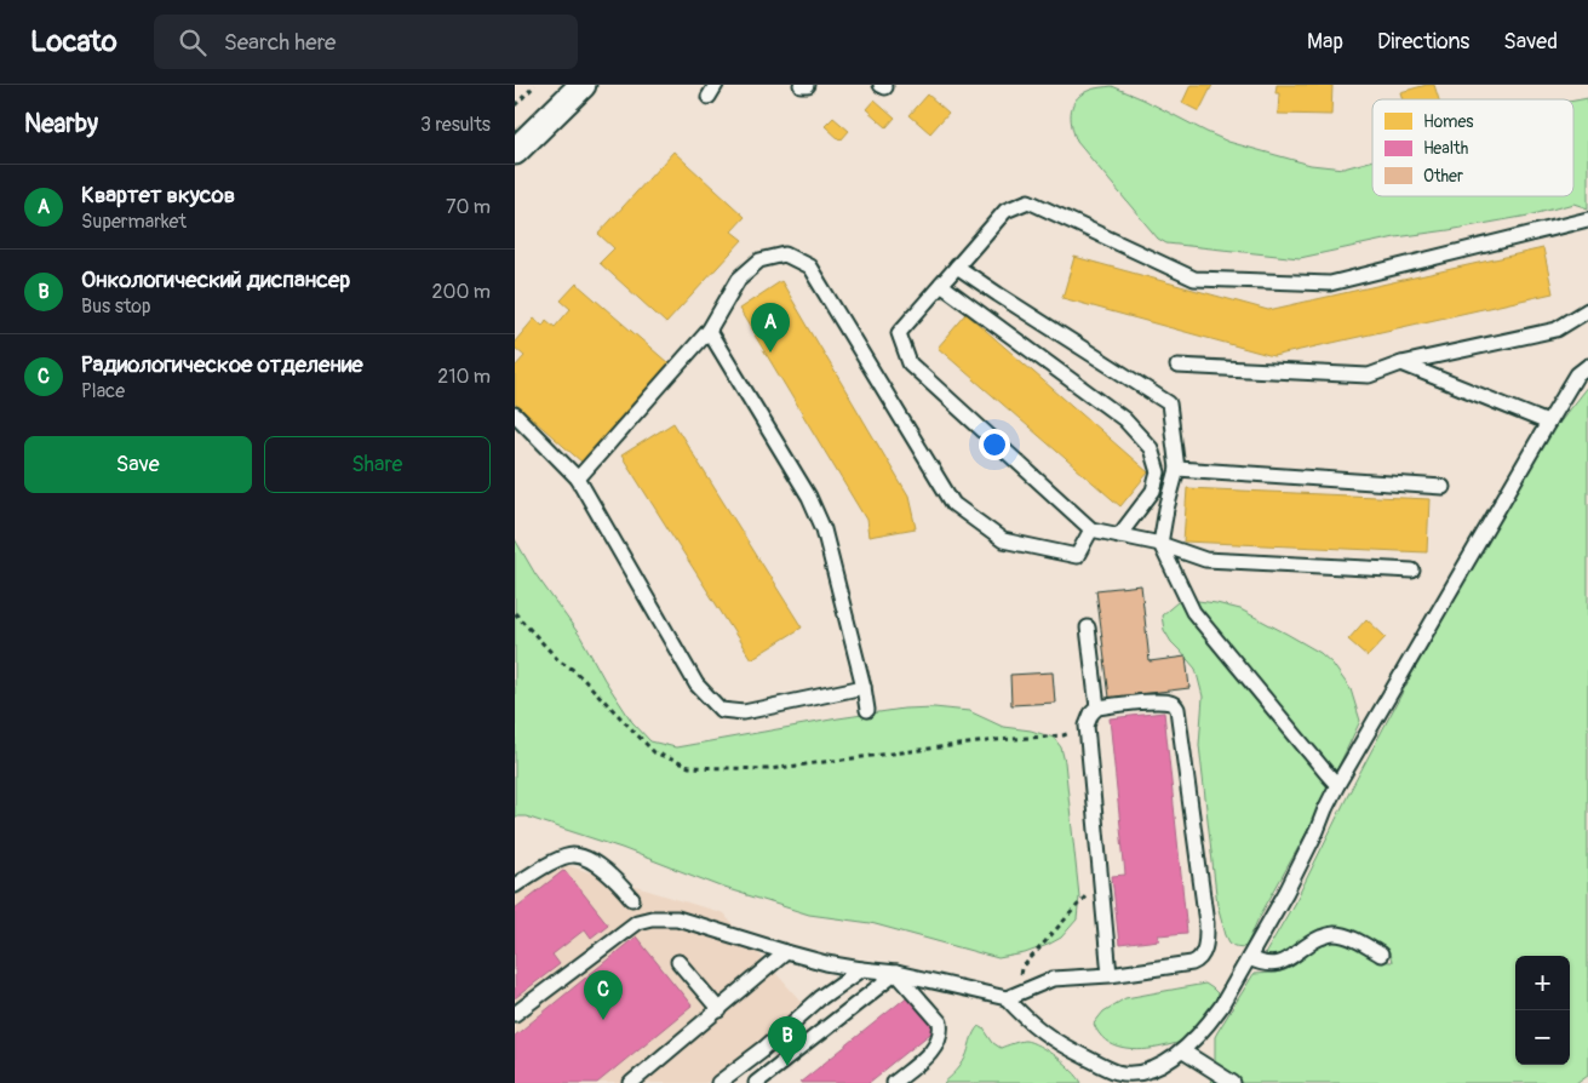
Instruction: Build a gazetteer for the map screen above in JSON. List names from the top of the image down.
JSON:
{
  "legend": ["Homes", "Health", "Other"],
  "page": {
    "header": "Locato",
    "search": "Search here",
    "nav": ["Map", "Directions", "Saved"],
    "heading": ["Nearby", "3 results"],
    "list": [
      {
        "mark": "A",
        "name": "Квартет вкусов",
        "note": "Supermarket",
        "value": "70 m"
      },
      {
        "mark": "B",
        "name": "Онкологический диспансер",
        "note": "Bus stop",
        "value": "200 m"
      },
      {
        "mark": "C",
        "name": "Радиологическое отделение",
        "note": "Place",
        "value": "210 m"
      }
    ],
    "pins": ["A", "C", "B"],
    "buttons": ["Save", "Share"],
    "map_buttons": ["+", "−"]
  }
}
